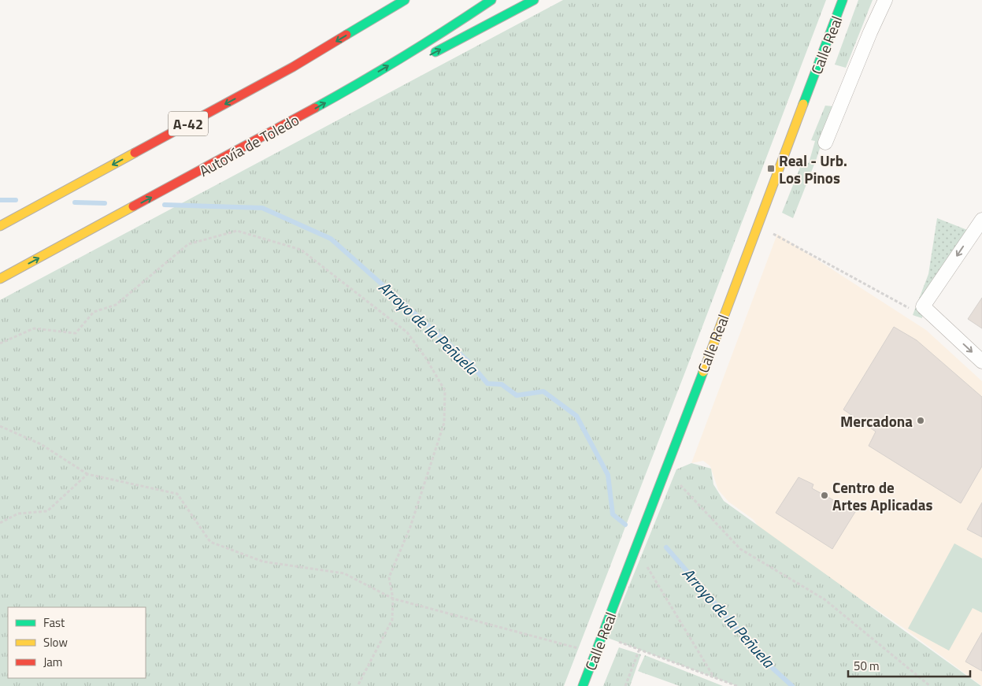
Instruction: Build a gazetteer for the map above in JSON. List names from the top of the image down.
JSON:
{
  "streets": {
    "main road": ["Calle Real", "A-42", "Autovía de Toledo"]
  },
  "water": ["Arroyo de la Peñuela"],
  "places": {
    "transit": ["Real - Urb. Los Pinos"],
    "other": ["Mercadona", "Centro de Artes Aplicadas"]
  },
  "legend": ["Fast", "Slow", "Jam"],
  "scale_bar": "50 m"
}
